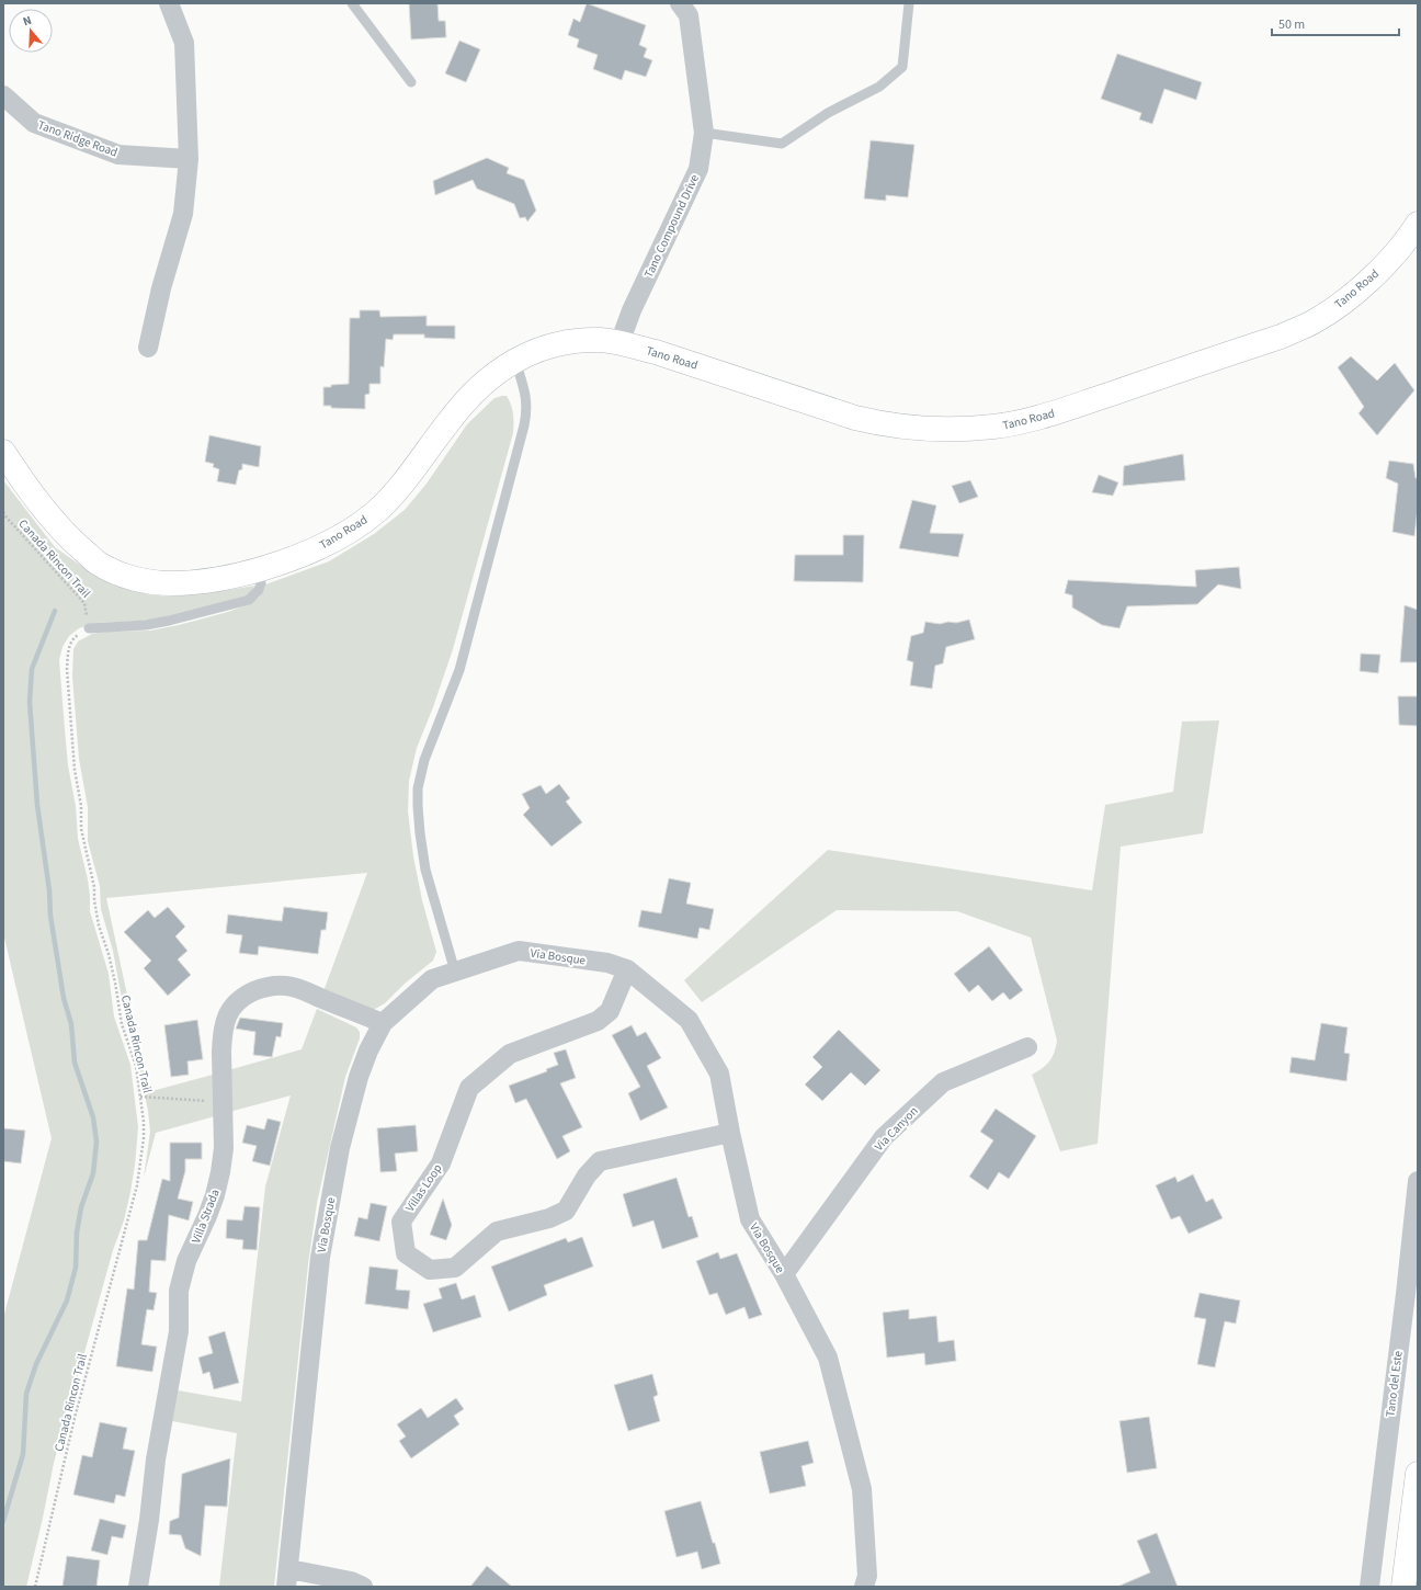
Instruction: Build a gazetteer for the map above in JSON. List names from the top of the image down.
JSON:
{
  "streets": {
    "main road": ["Tano Road"],
    "street": [
      "Tano Ridge Road",
      "Tano Compound Drive",
      "Via Bosque",
      "Via Canyon",
      "Villas Loop",
      "Villa Strada",
      "Tano del Este"
    ],
    "path": ["Canada Rincon Trail"]
  },
  "crossings": [
    ["Tano Compound Drive", "Tano Road"],
    ["Via Bosque", "Via Canyon"],
    ["Via Bosque", "Villas Loop"],
    ["Via Bosque", "Villa Strada"]
  ],
  "scale_bar": "50 m",
  "north": "top"
}
